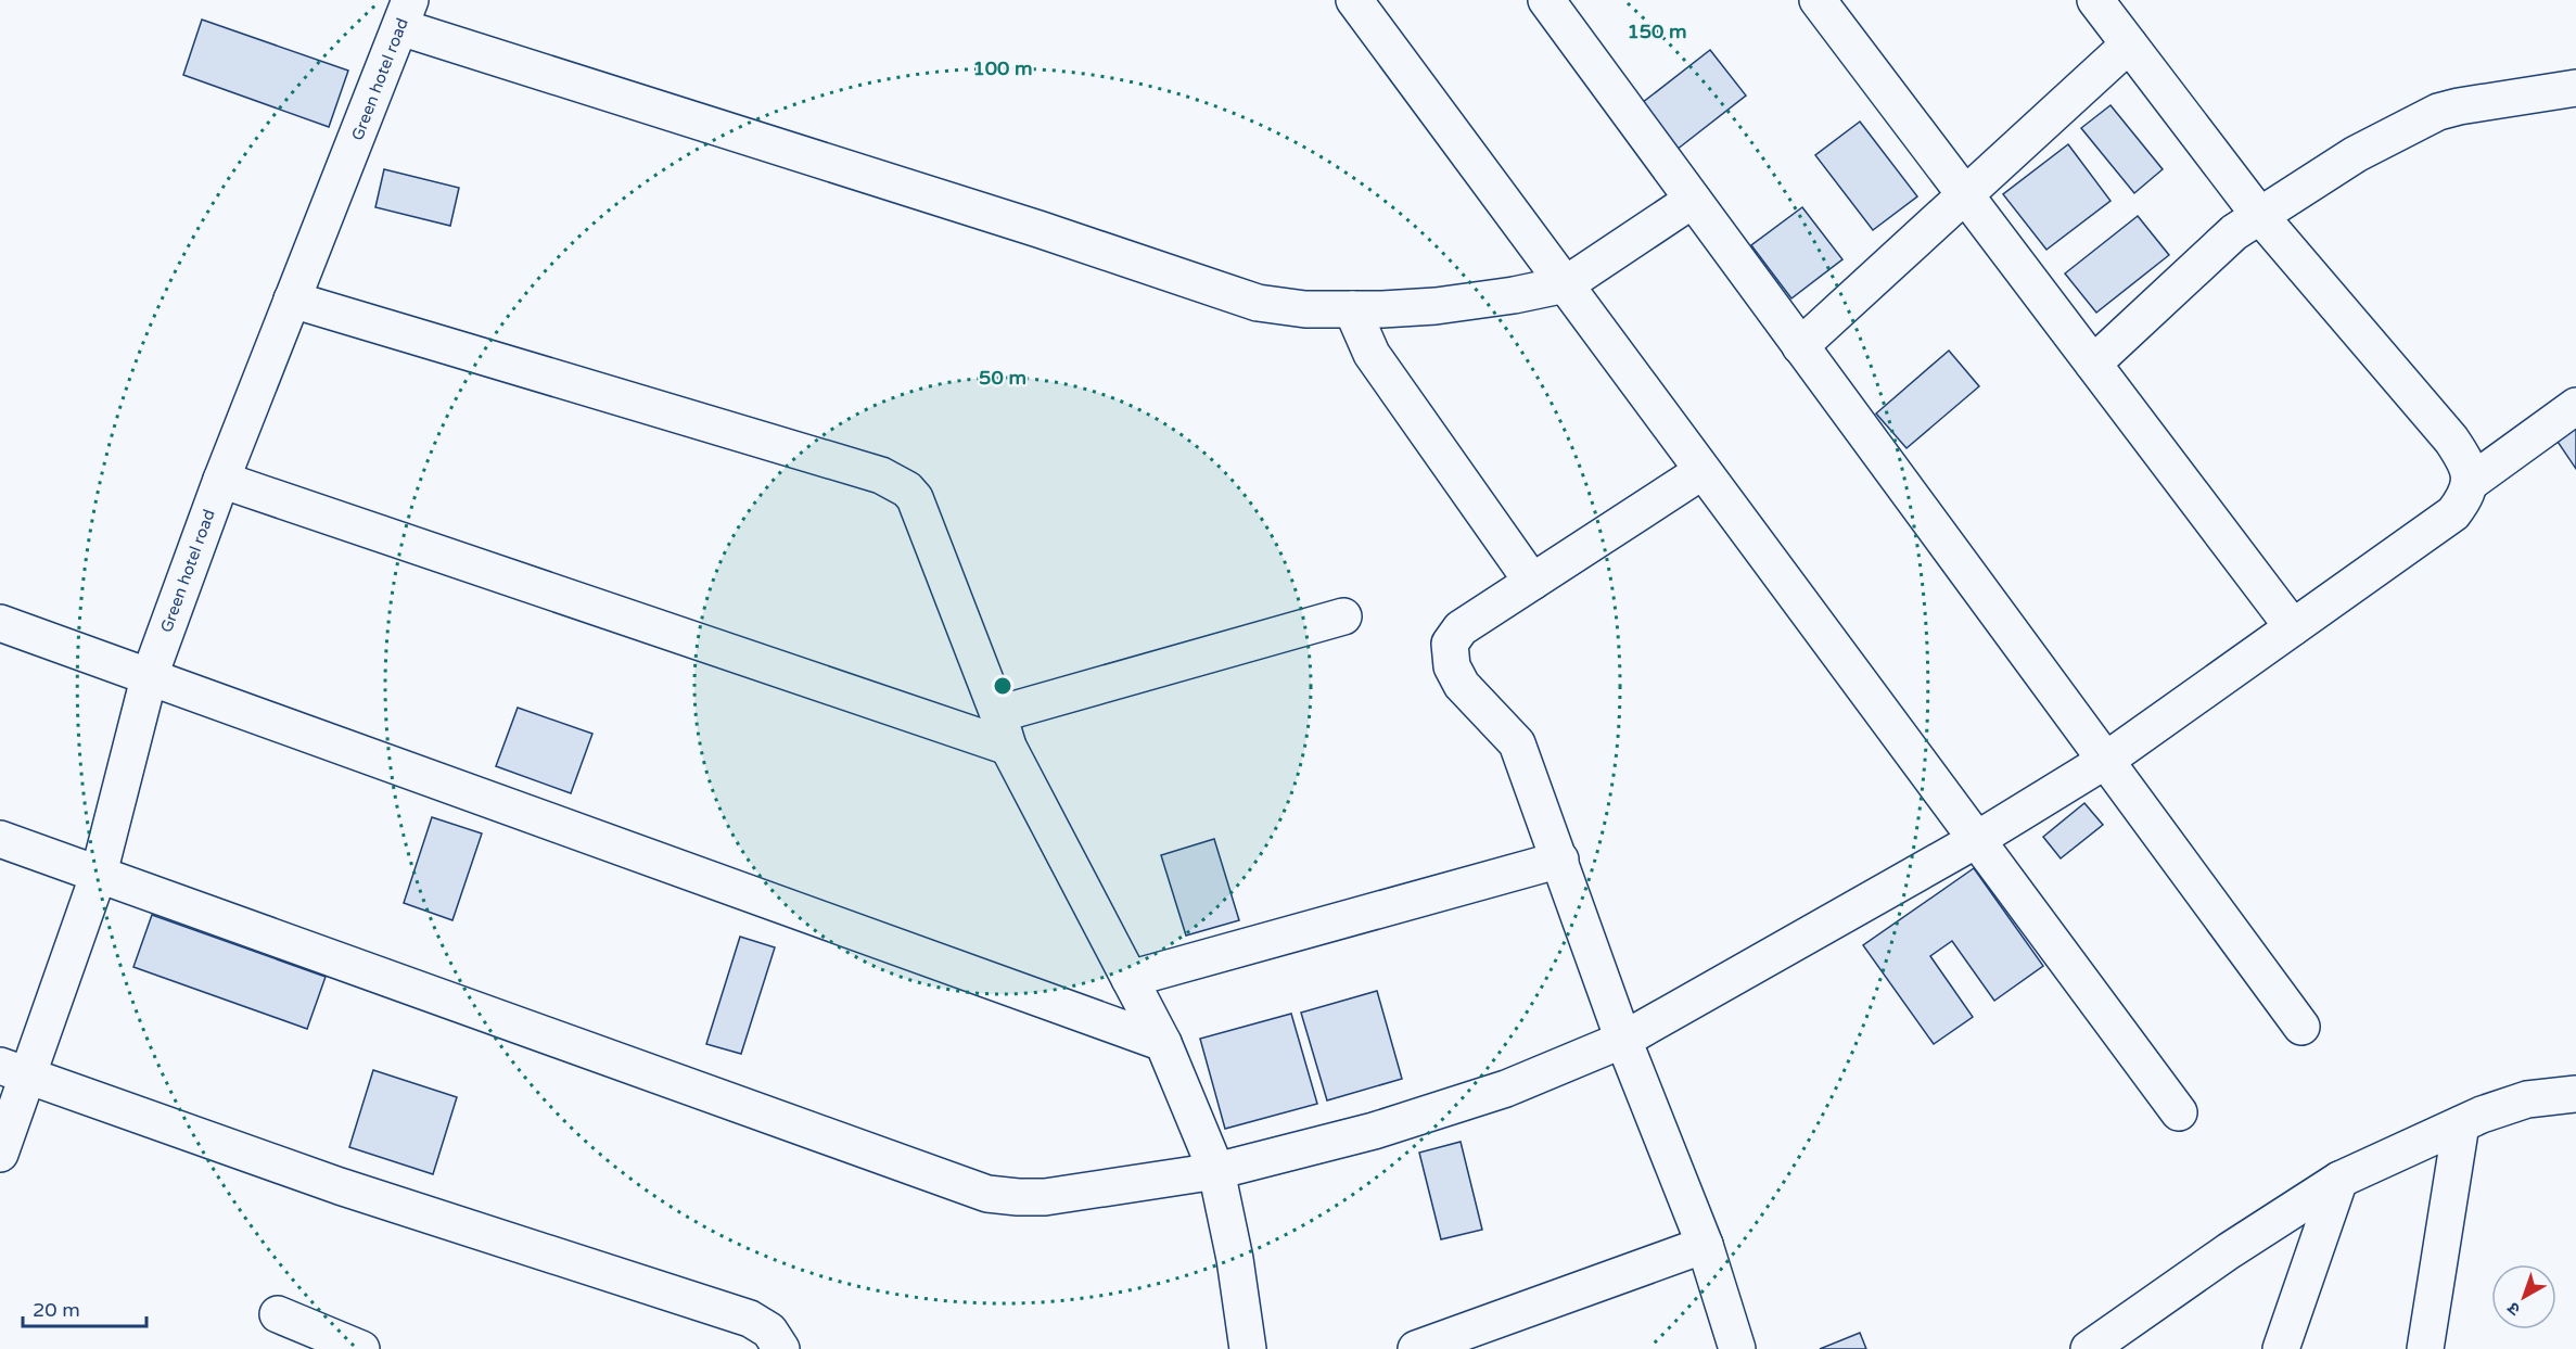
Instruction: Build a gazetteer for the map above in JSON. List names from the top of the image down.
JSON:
{
  "streets": {
    "street": ["Green hotel road"]
  },
  "scale_bar": "20 m",
  "north": "bottom left",
  "rings": ["150 m", "100 m", "50 m"]
}
